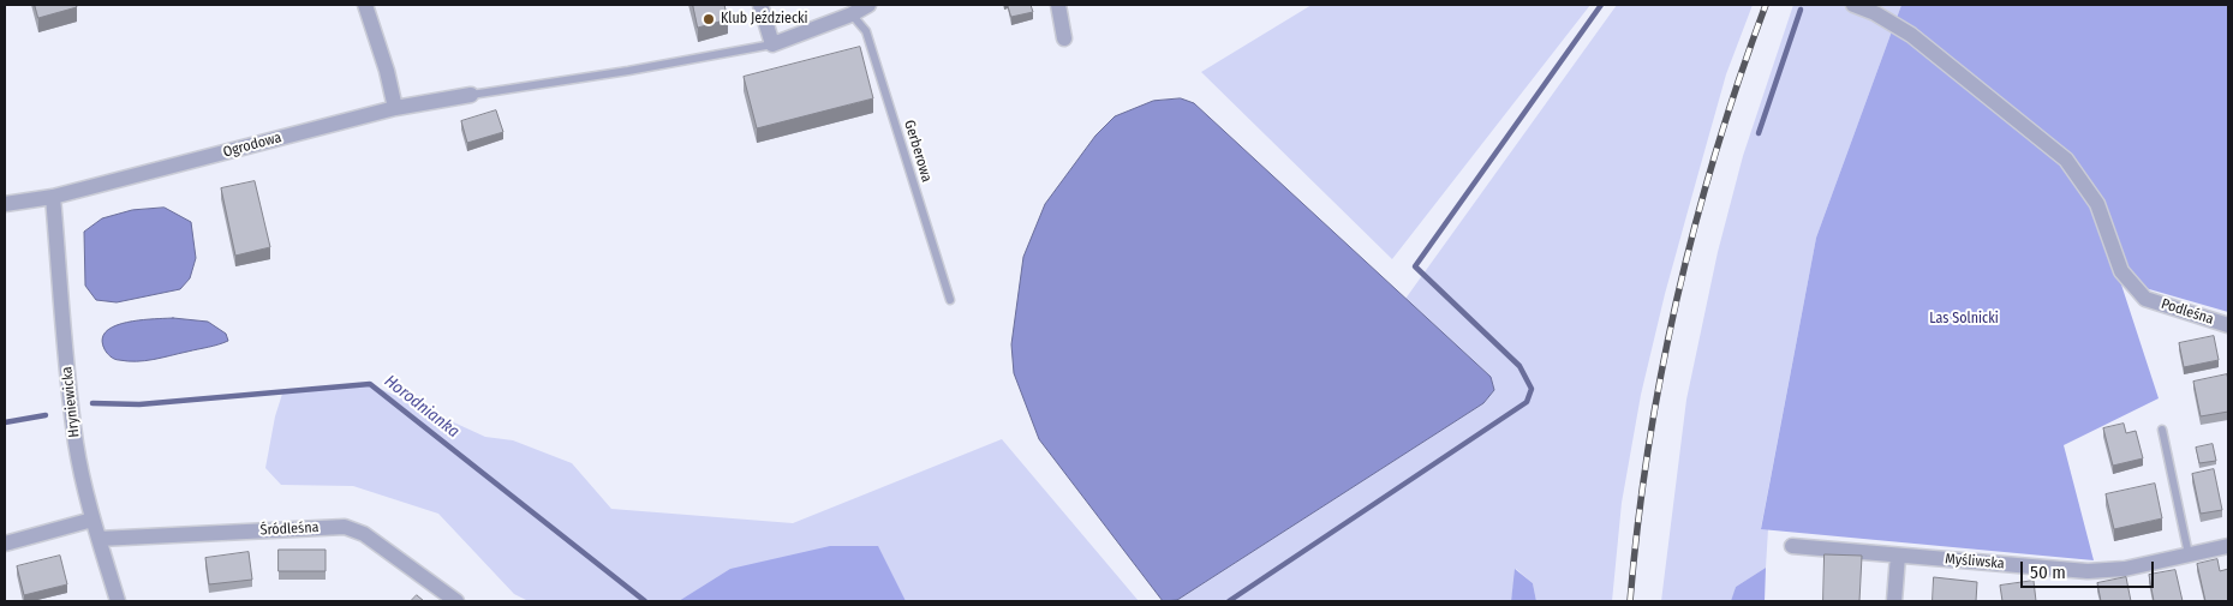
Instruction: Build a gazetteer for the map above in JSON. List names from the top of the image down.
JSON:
{
  "streets": {
    "street": [
      "Ogrodowa",
      "Podleśna",
      "Hryniewicka",
      "Śródleśna",
      "Myśliwska"
    ],
    "lane": ["Gerberowa"]
  },
  "crossings": [
    ["Ogrodowa", "Hryniewicka"],
    ["Hryniewicka", "Śródleśna"]
  ],
  "water": ["Horodnianka"],
  "parks": ["Las Solnicki"],
  "places": ["Klub Jeździecki"],
  "scale_bar": "50 m"
}
